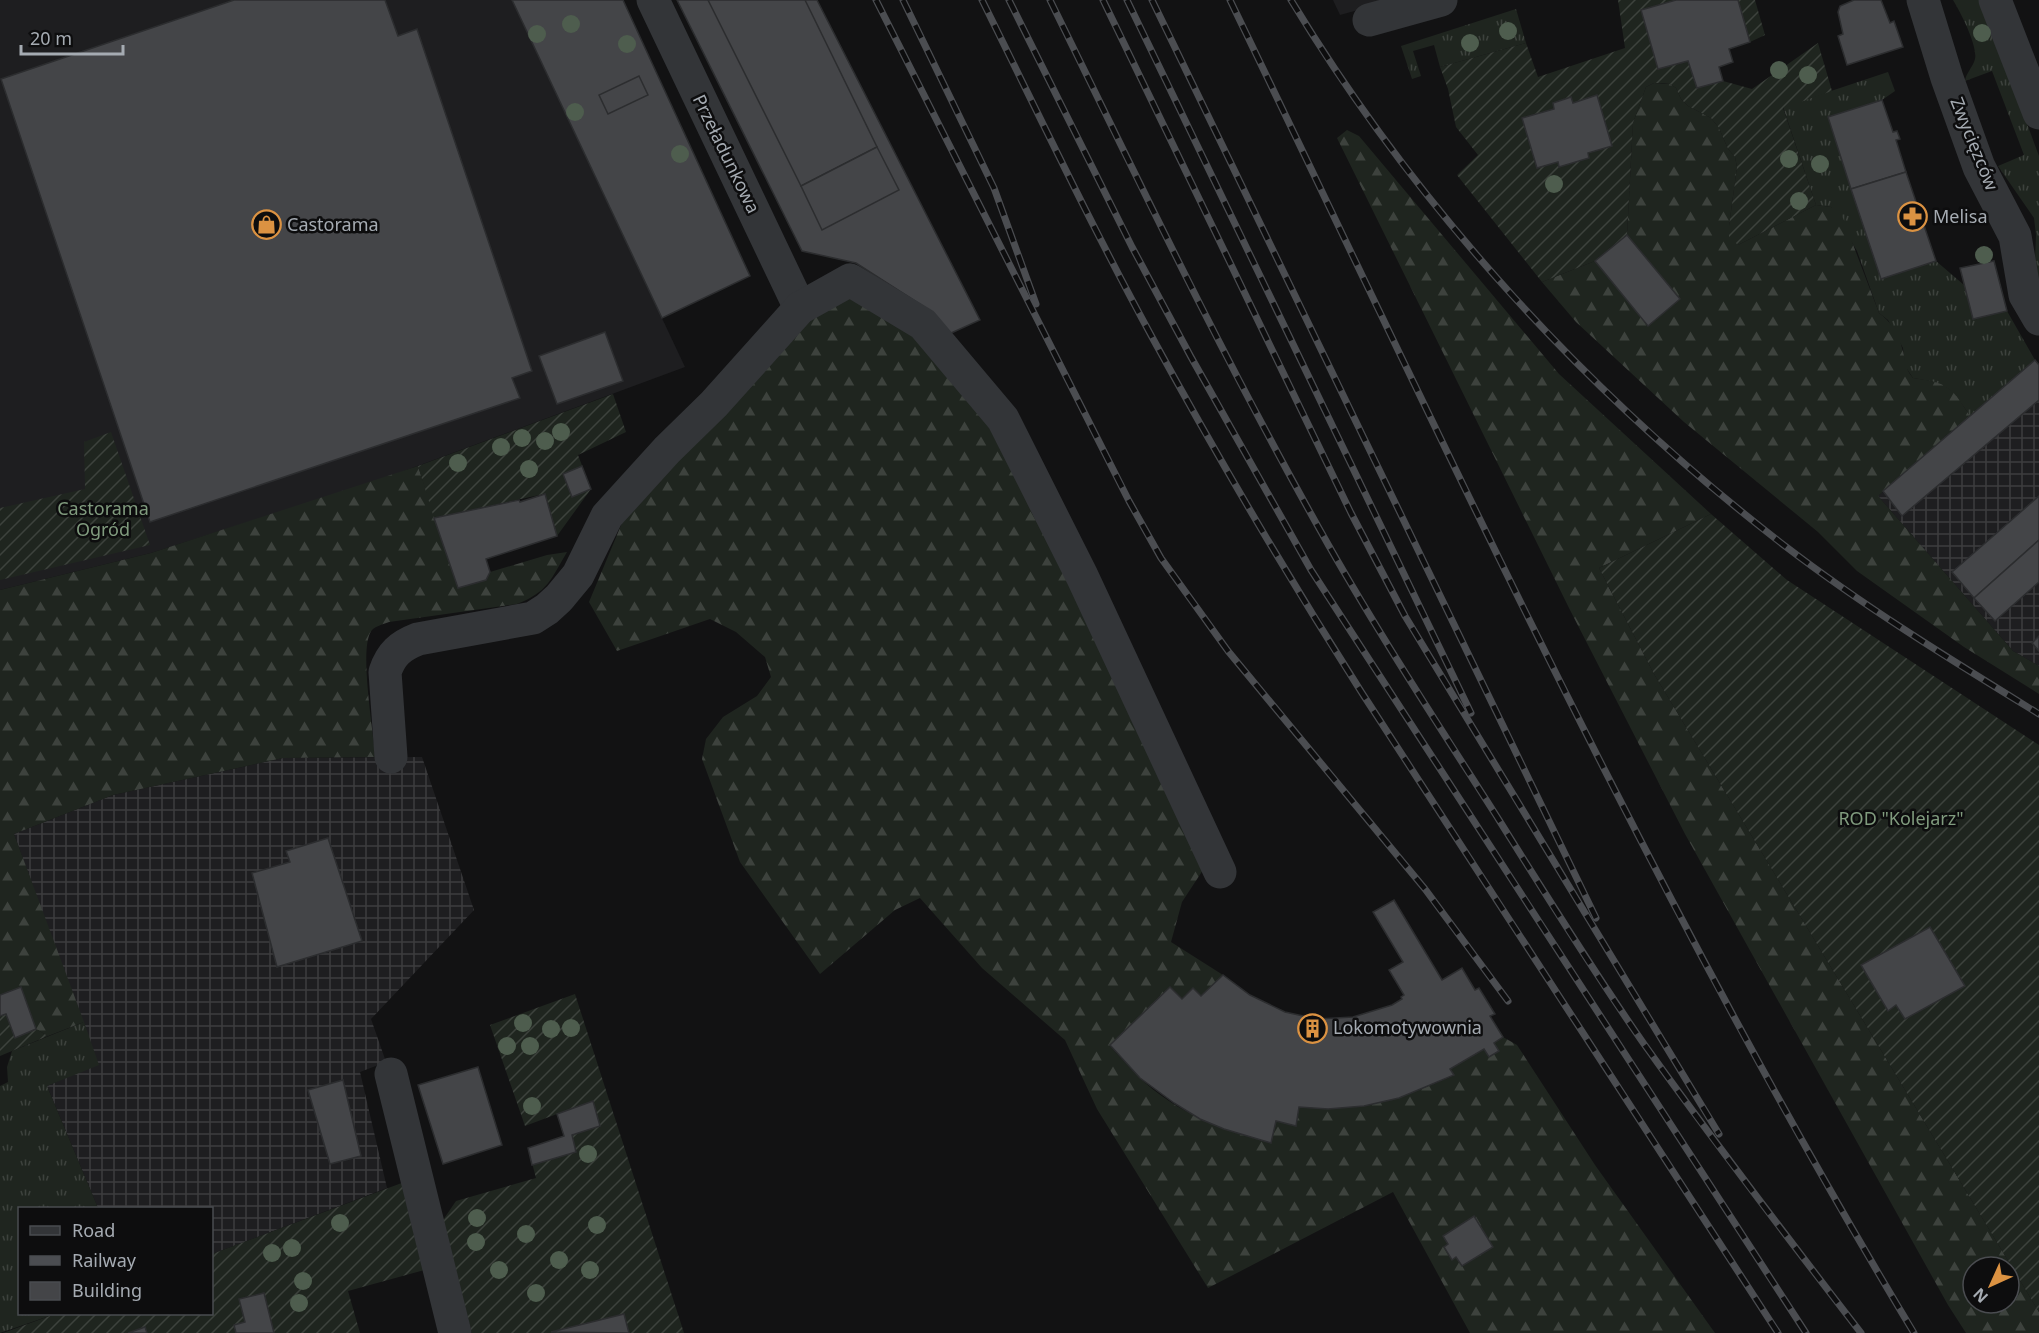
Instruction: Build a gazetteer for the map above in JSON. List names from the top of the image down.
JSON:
{
  "streets": {
    "street": ["Zwycięzców", "Przeładunkowa"]
  },
  "parks": ["Castorama Ogród", "ROD \"Kolejarz\""],
  "places": {
    "pharmacy": ["Melisa"],
    "shop": ["Castorama"],
    "building": ["Lokomotywownia"]
  },
  "legend": ["Road", "Railway", "Building"],
  "scale_bar": "20 m",
  "north": "bottom left"
}
